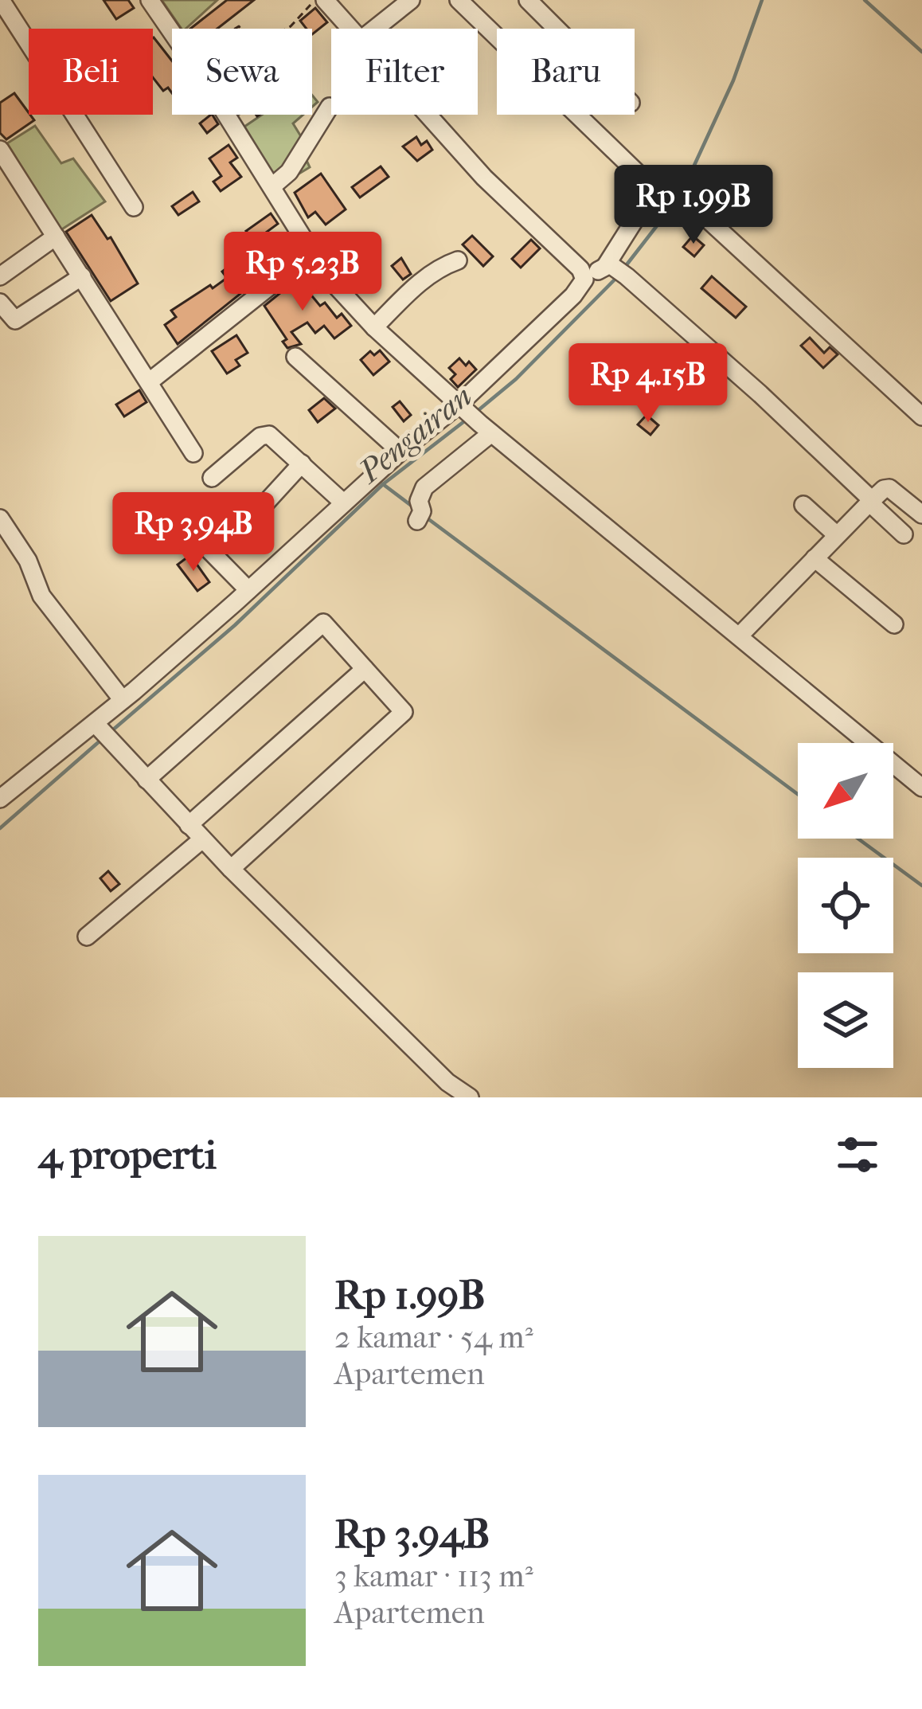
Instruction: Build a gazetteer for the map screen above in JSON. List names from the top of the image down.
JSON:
{
  "water": ["Pengairan"],
  "north": "bottom left",
  "page": {
    "chip": [
      "Beli",
      "Sewa",
      "Filter",
      "Baru"
    ],
    "price": [
      "Rp 1.99B",
      "Rp 5.23B",
      "Rp 4.15B",
      "Rp 3.94B"
    ],
    "heading": "4 properti",
    "list": [
      {
        "name": "Rp 1.99B",
        "note": "2 kamar · 54 m² · Apartemen"
      },
      {
        "name": "Rp 3.94B",
        "note": "3 kamar · 113 m² · Apartemen"
      }
    ]
  }
}
